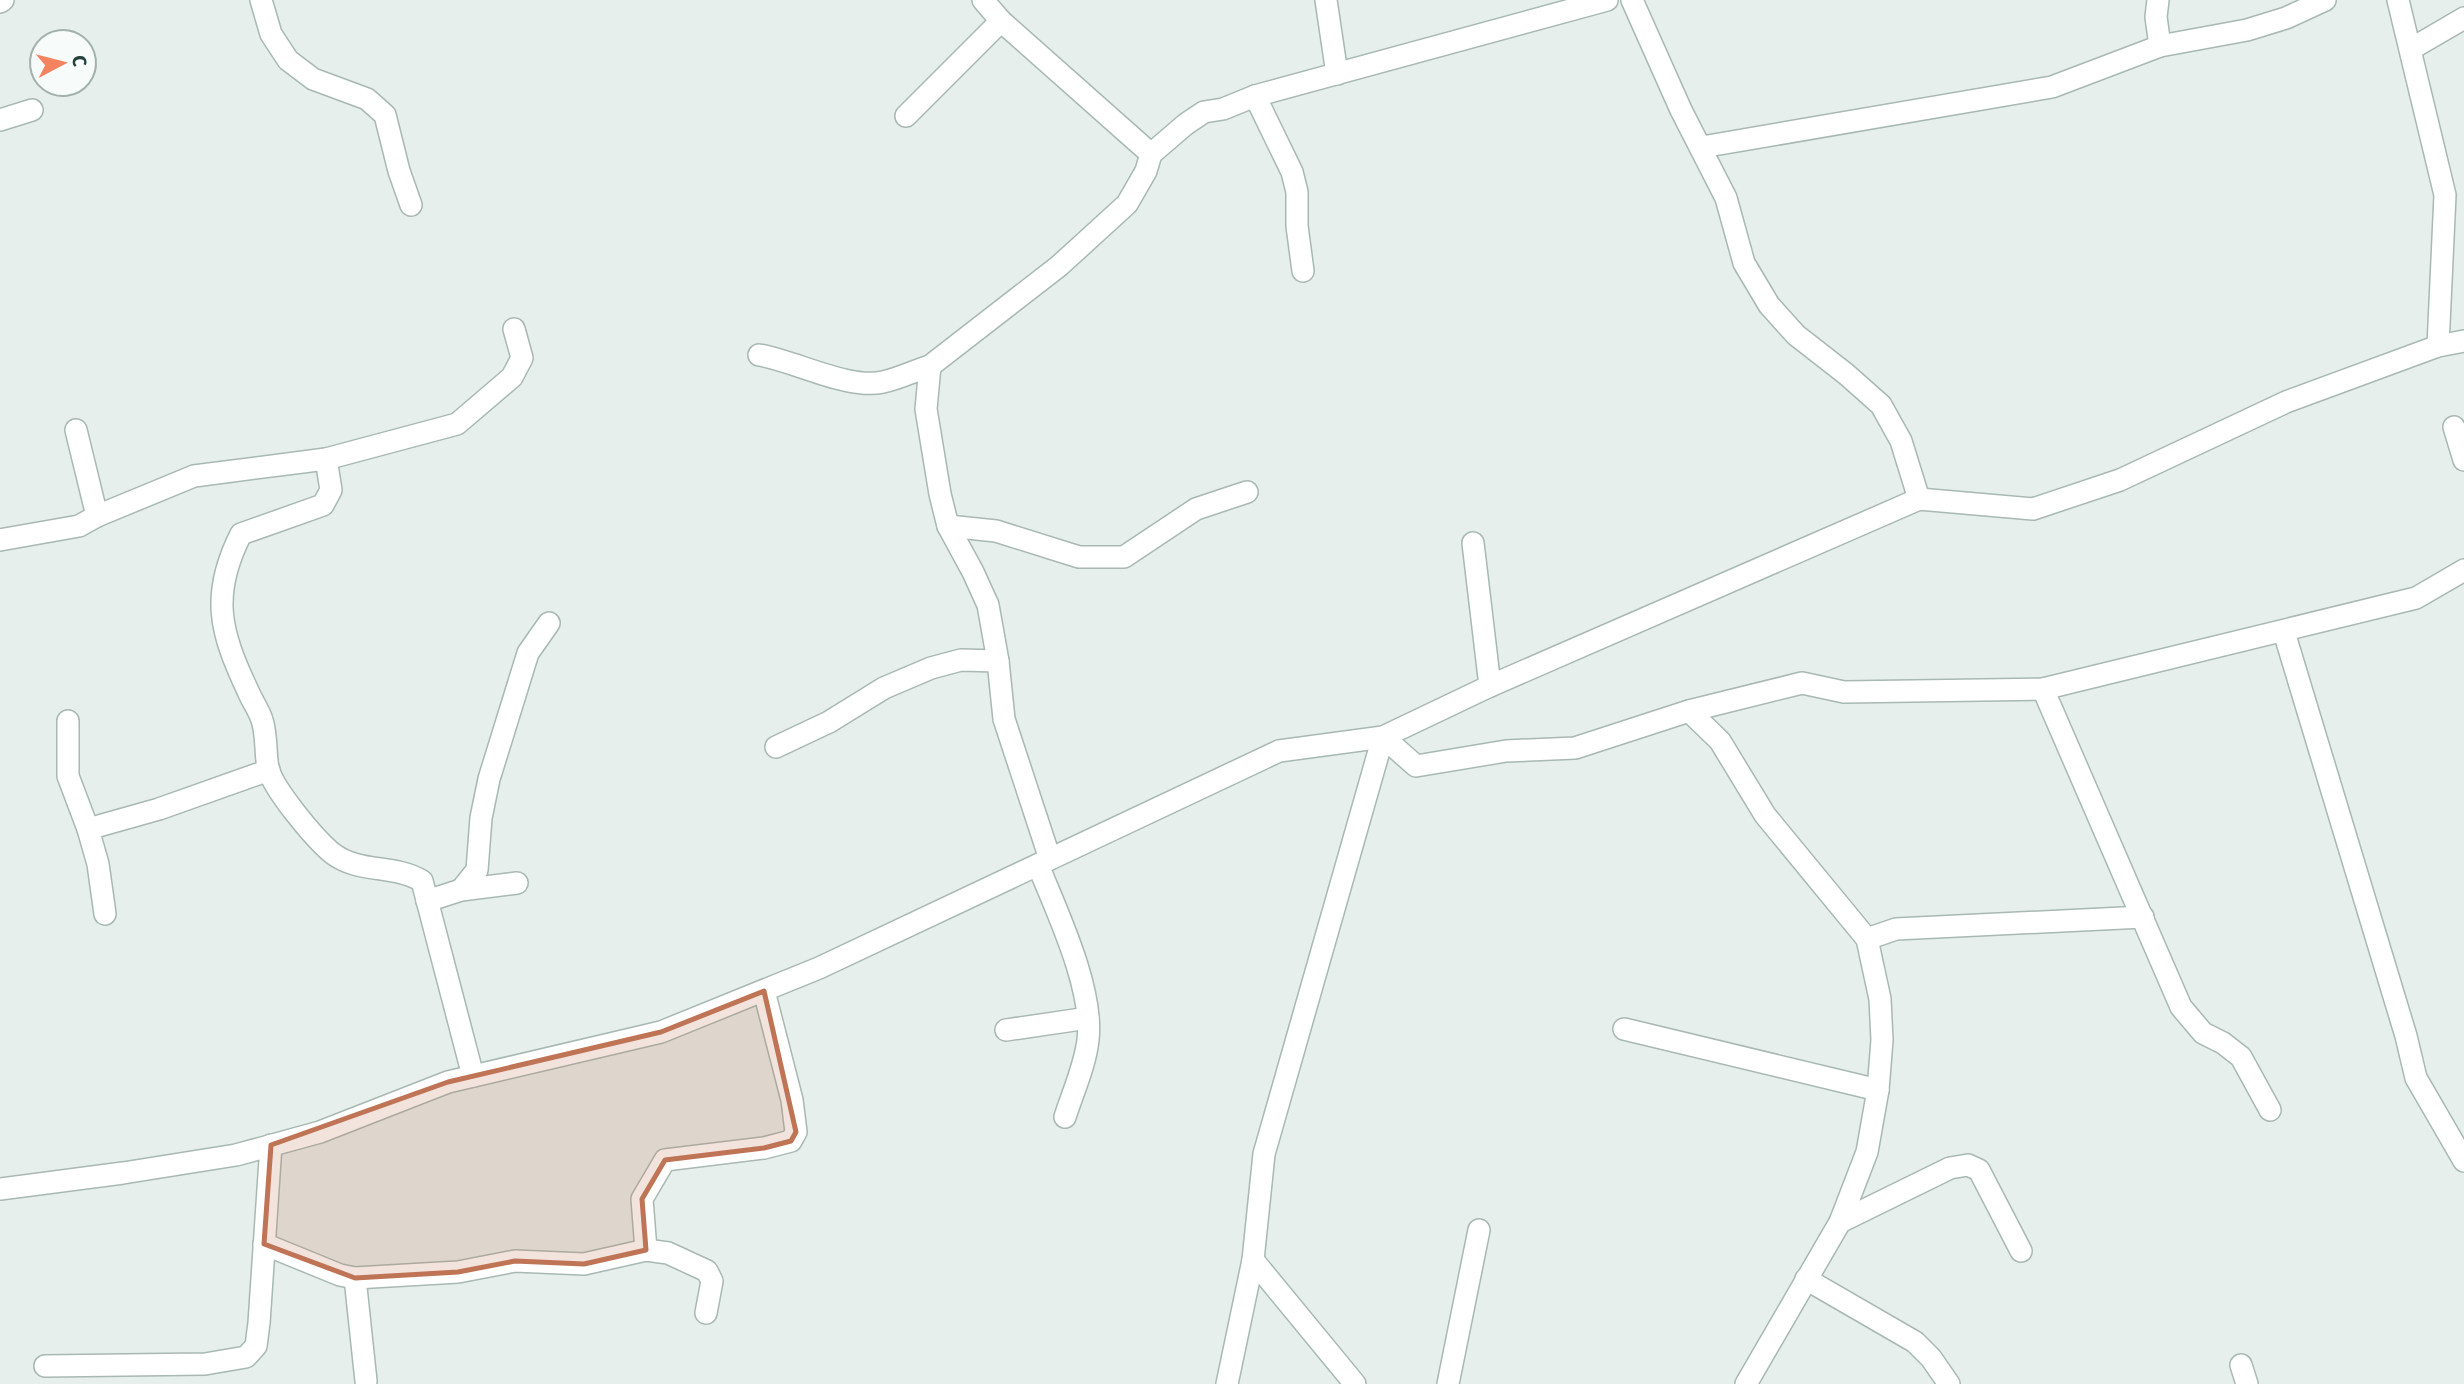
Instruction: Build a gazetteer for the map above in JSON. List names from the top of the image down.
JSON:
{
  "north": "right"
}
